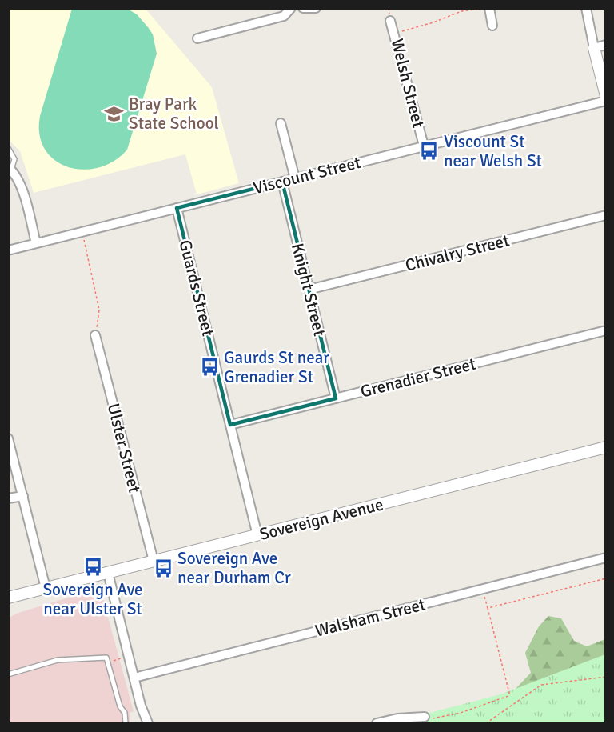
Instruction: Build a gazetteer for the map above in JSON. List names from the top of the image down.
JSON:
{
  "streets": {
    "street": [
      "Welsh Street",
      "Viscount Street",
      "Chivalry Street",
      "Guards Street",
      "Knight Street",
      "Grenadier Street",
      "Ulster Street",
      "Sovereign Avenue",
      "Walsham Street"
    ]
  },
  "crossings": [
    ["Welsh Street", "Viscount Street"],
    ["Viscount Street", "Guards Street"],
    ["Viscount Street", "Knight Street"],
    ["Chivalry Street", "Knight Street"],
    ["Guards Street", "Grenadier Street"],
    ["Guards Street", "Sovereign Avenue"],
    ["Knight Street", "Grenadier Street"],
    ["Ulster Street", "Sovereign Avenue"]
  ],
  "places": {
    "school or university": ["Bray Park State School"],
    "bus stop": [
      "Viscount St near Welsh St",
      "Gaurds St near Grenadier St",
      "Sovereign Ave near Ulster St",
      "Sovereign Ave near Durham Cr"
    ]
  }
}
